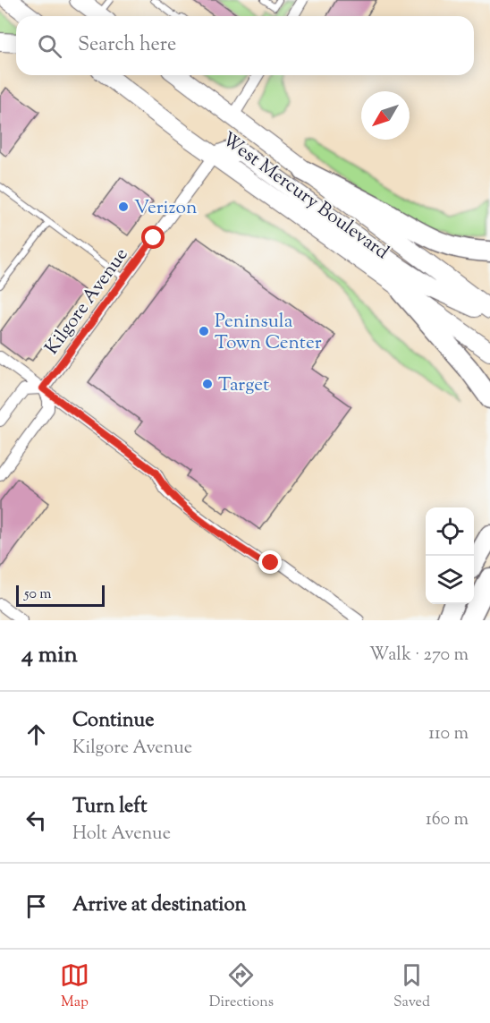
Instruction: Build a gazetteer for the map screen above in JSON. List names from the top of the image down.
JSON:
{
  "streets": {
    "main road": ["West Mercury Boulevard"],
    "street": ["Kilgore Avenue"]
  },
  "crossings": [
    ["West Mercury Boulevard", "Kilgore Avenue"]
  ],
  "places": ["Verizon", "Peninsula Town Center", "Target"],
  "scale_bar": "50 m",
  "north": "bottom left",
  "page": {
    "search": "Search here",
    "scale": "50 m",
    "heading": ["4 min", "Walk · 270 m"],
    "list": [
      ["Continue", "Kilgore Avenue", "110 m"],
      ["Turn left", "Holt Avenue", "160 m"],
      "Arrive at destination"
    ],
    "nav": ["Map", "Directions", "Saved"]
  }
}
